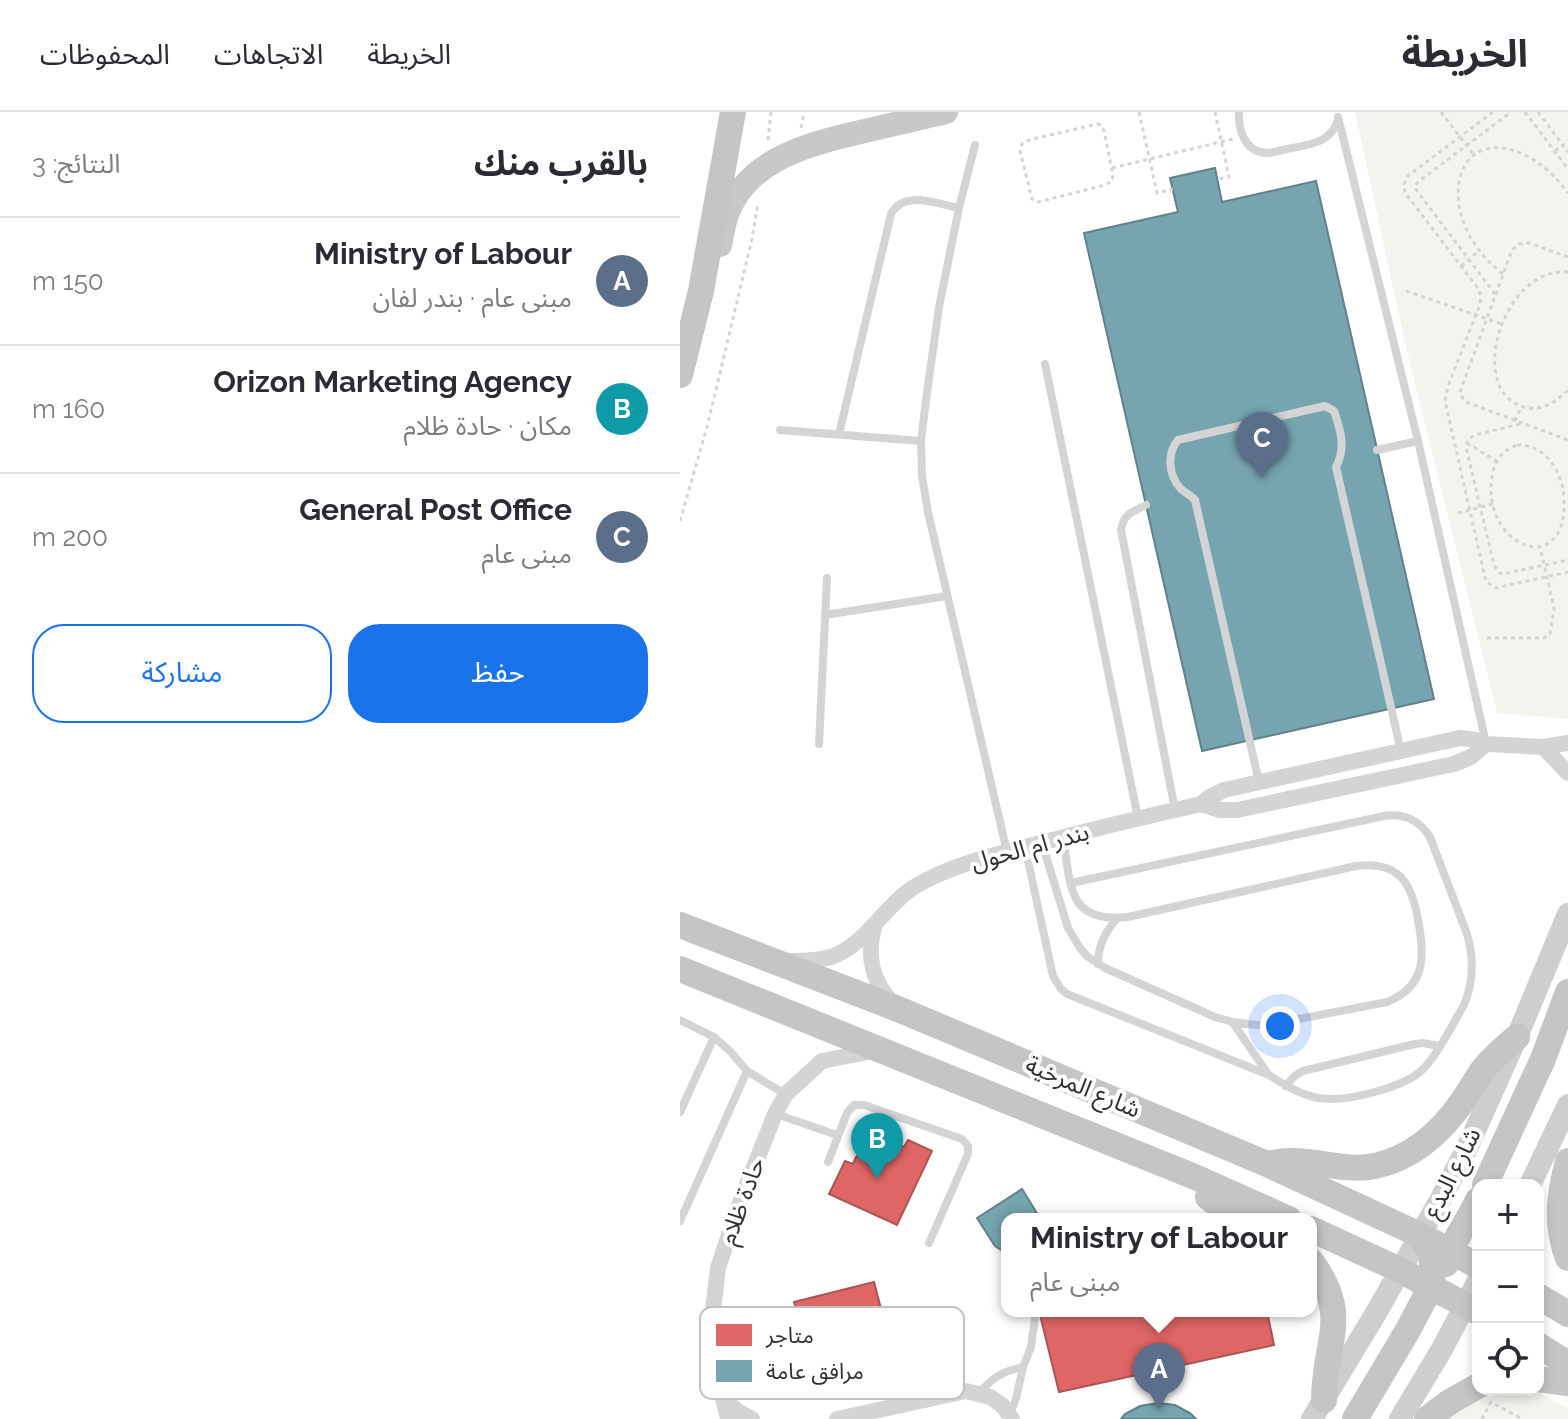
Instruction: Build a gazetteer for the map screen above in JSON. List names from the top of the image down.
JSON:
{
  "streets": {
    "highway": ["شارع المرخية"],
    "main road": ["شارع البدع"],
    "street": ["بندر ام الحول", "حادة ظلام"]
  },
  "crossings": [
    ["بندر ام الحول", "شارع المرخية"],
    ["شارع المرخية", "شارع البدع"],
    ["شارع المرخية", "حادة ظلام"]
  ],
  "legend": ["متاجر", "مرافق عامة"],
  "page": {
    "header": "الخريطة",
    "nav": ["الخريطة", "الاتجاهات", "المحفوظات"],
    "heading": ["بالقرب منك", "النتائج: 3"],
    "list": [
      {
        "mark": "A",
        "name": "Ministry of Labour",
        "note": "مبنى عام · بندر لفان",
        "value": "150 m"
      },
      {
        "mark": "B",
        "name": "Orizon Marketing Agency",
        "note": "مكان · حادة ظلام",
        "value": "160 m"
      },
      {
        "mark": "C",
        "name": "General Post Office",
        "note": "مبنى عام",
        "value": "200 m"
      }
    ],
    "pins": ["C", "B", "A"],
    "buttons": ["حفظ", "مشاركة"],
    "map_buttons": ["+", "−"],
    "popup": ["Ministry of Labour", "مبنى عام"]
  }
}
